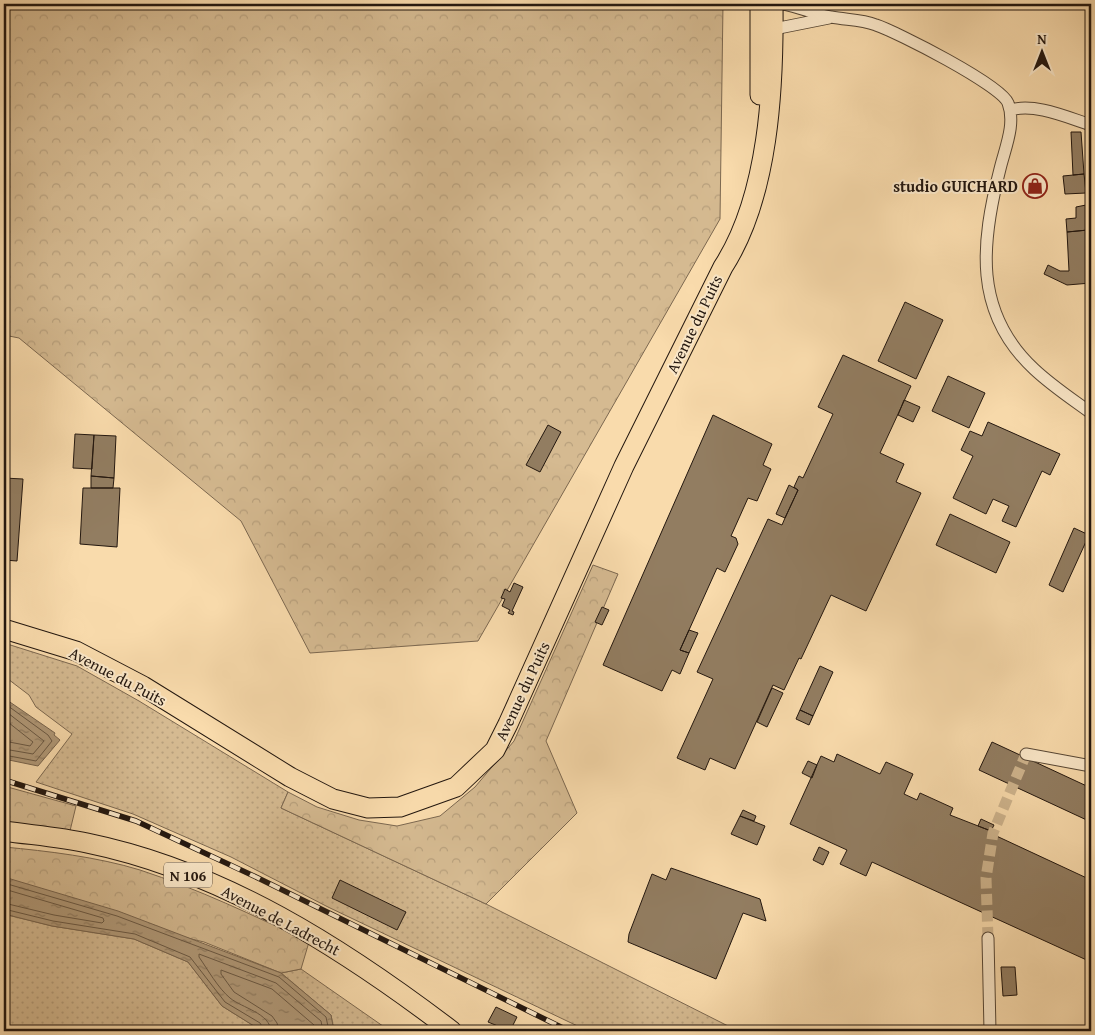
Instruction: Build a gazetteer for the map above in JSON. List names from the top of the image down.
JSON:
{
  "streets": {
    "main road": ["Avenue du Puits", "N 106", "Avenue de Ladrecht"]
  },
  "places": {
    "shop": ["studio GUICHARD"]
  },
  "north": "top"
}
